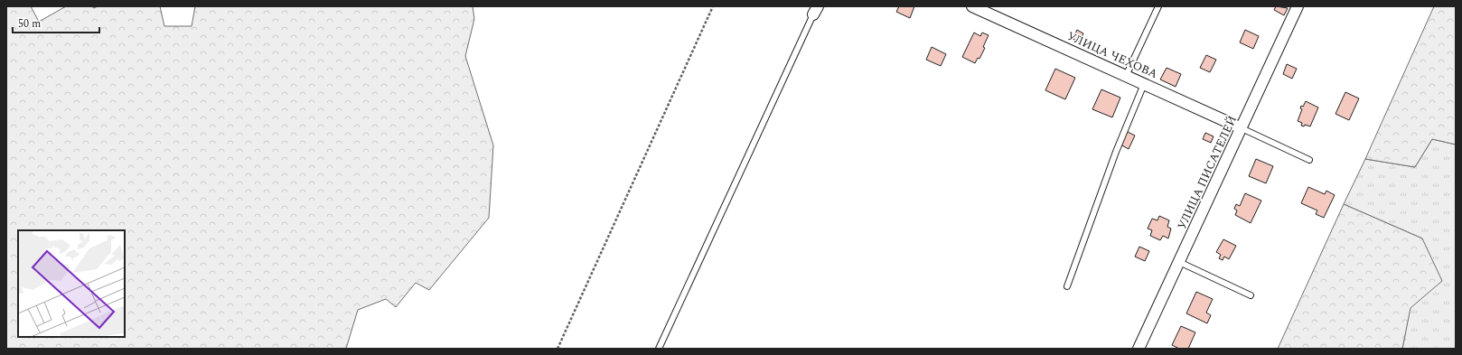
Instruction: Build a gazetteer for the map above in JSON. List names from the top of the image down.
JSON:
{
  "streets": {
    "street": ["УЛИЦА ЧЕХОВА", "УЛИЦА ПИСАТЕЛЕЙ"]
  },
  "crossings": [
    ["УЛИЦА ЧЕХОВА", "УЛИЦА ПИСАТЕЛЕЙ"]
  ],
  "scale_bar": "50 m"
}
